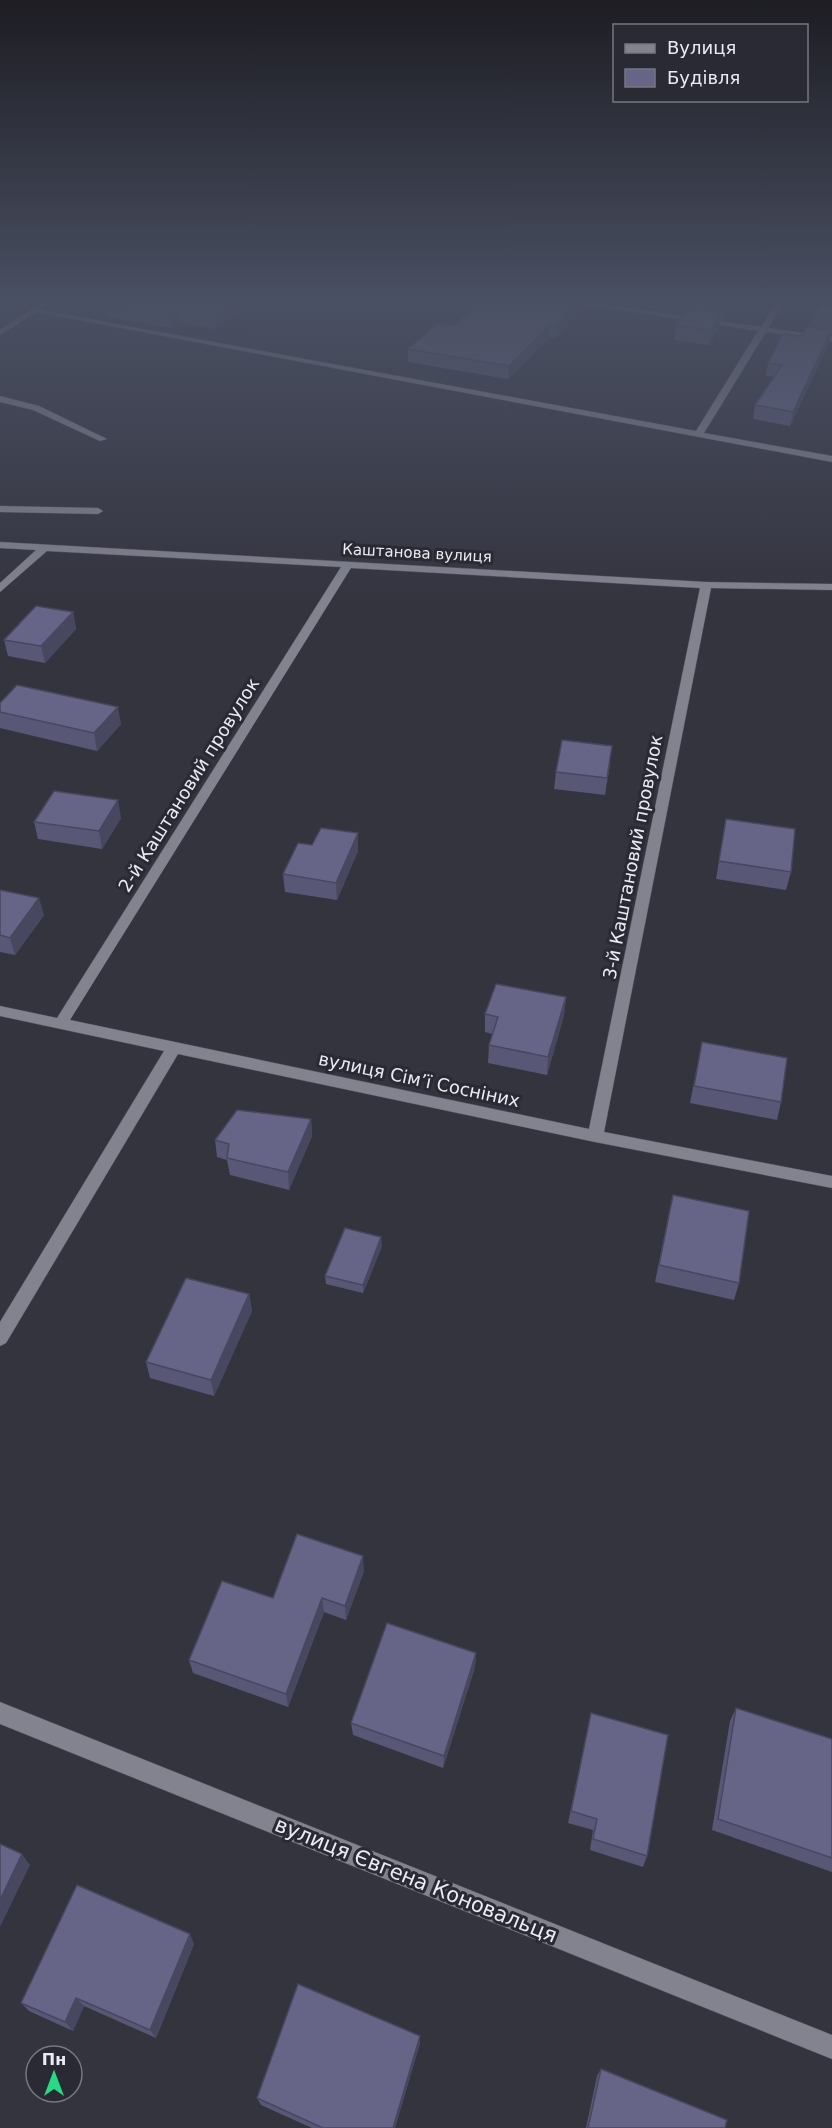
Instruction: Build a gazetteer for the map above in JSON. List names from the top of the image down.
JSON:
{
  "streets": {
    "street": [
      "Каштанова вулиця",
      "2-й Каштановий провулок",
      "3-й Каштановий провулок",
      "вулиця Сім’ї Сосніних",
      "вулиця Євгена Коновальця"
    ]
  },
  "crossings": [
    ["Каштанова вулиця", "2-й Каштановий провулок"],
    ["Каштанова вулиця", "3-й Каштановий провулок"],
    ["2-й Каштановий провулок", "вулиця Сім’ї Сосніних"],
    ["3-й Каштановий провулок", "вулиця Сім’ї Сосніних"]
  ],
  "legend": ["Вулиця", "Будівля"],
  "north": "top"
}
